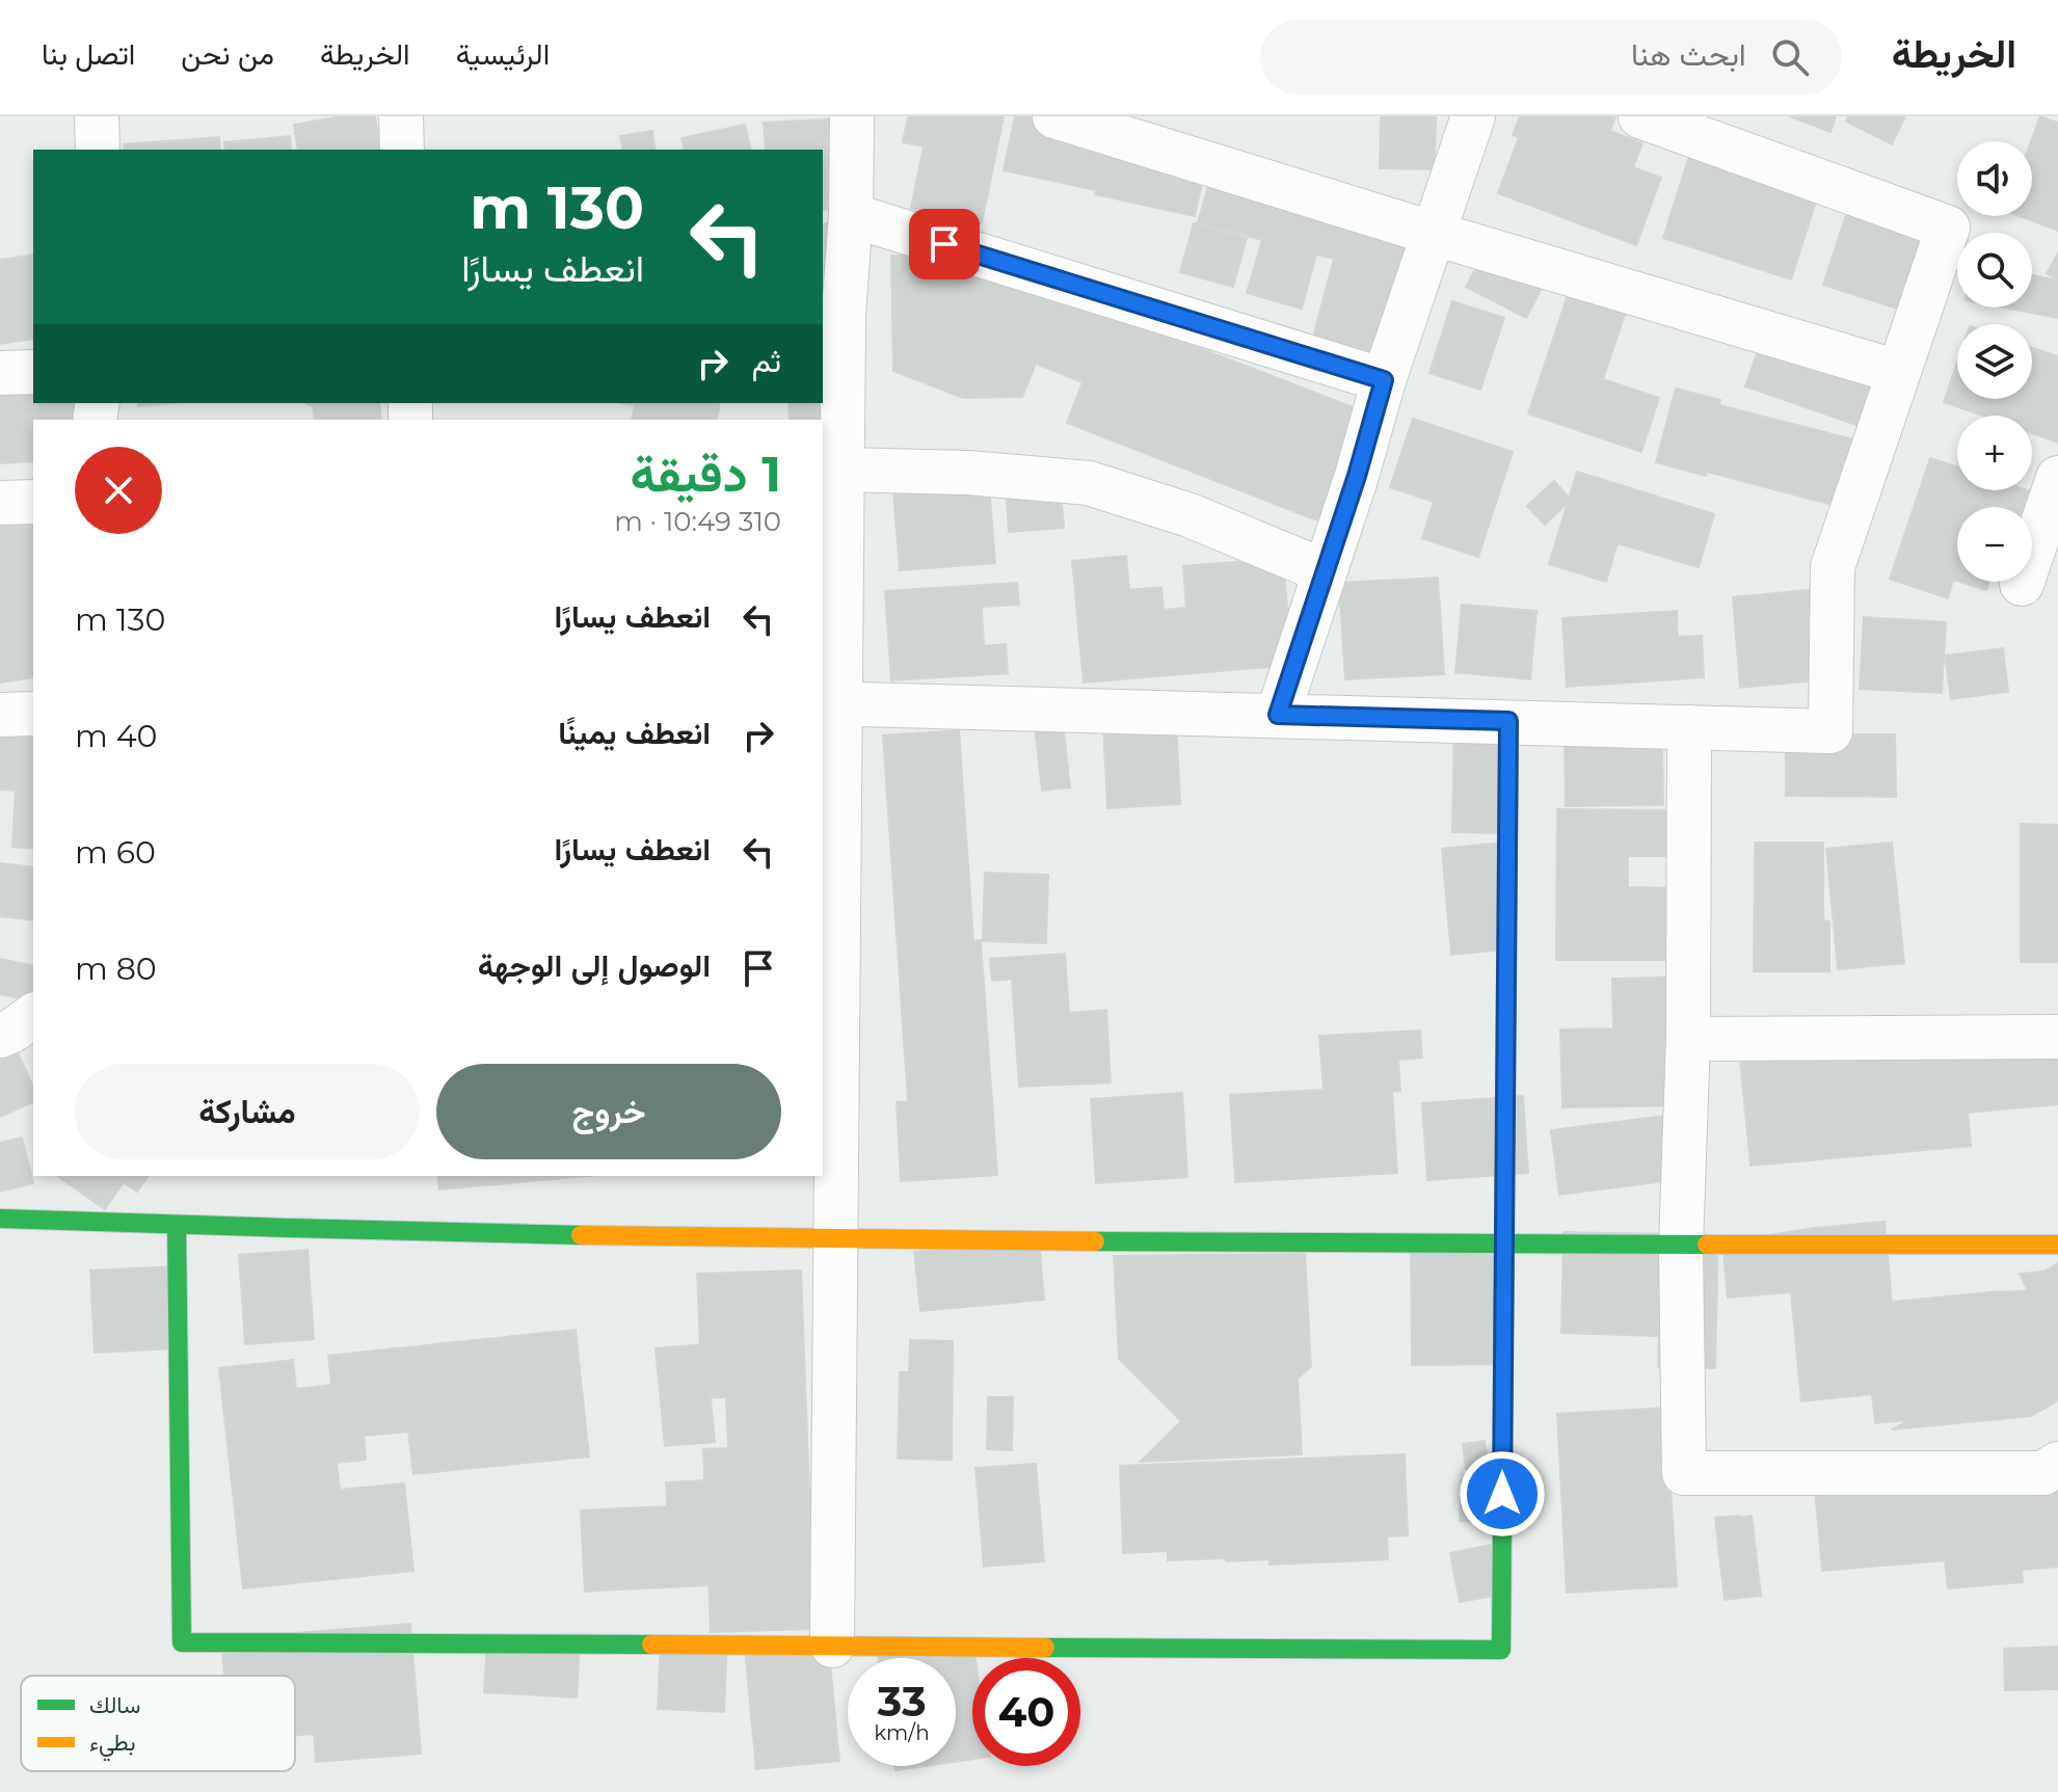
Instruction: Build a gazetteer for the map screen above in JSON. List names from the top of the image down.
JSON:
{
  "legend": ["سالك", "بطيء"],
  "page": {
    "header": "الخريطة",
    "search": "ابحث هنا",
    "nav": [
      "الرئيسية",
      "الخريطة",
      "من نحن",
      "اتصل بنا"
    ],
    "map_buttons": ["+", "−"],
    "turn": ["130 m", "انعطف يسارًا"],
    "then": "ثم",
    "heading": ["1 دقيقة", "310 m · 10:49"],
    "list": [
      {
        "name": "انعطف يسارًا",
        "value": "130 m"
      },
      {
        "name": "انعطف يمينًا",
        "value": "40 m"
      },
      {
        "name": "انعطف يسارًا",
        "value": "60 m"
      },
      {
        "name": "الوصول إلى الوجهة",
        "value": "80 m"
      }
    ],
    "buttons": ["خروج", "مشاركة"],
    "speed": "33 km/h",
    "limit": "40"
  }
}
